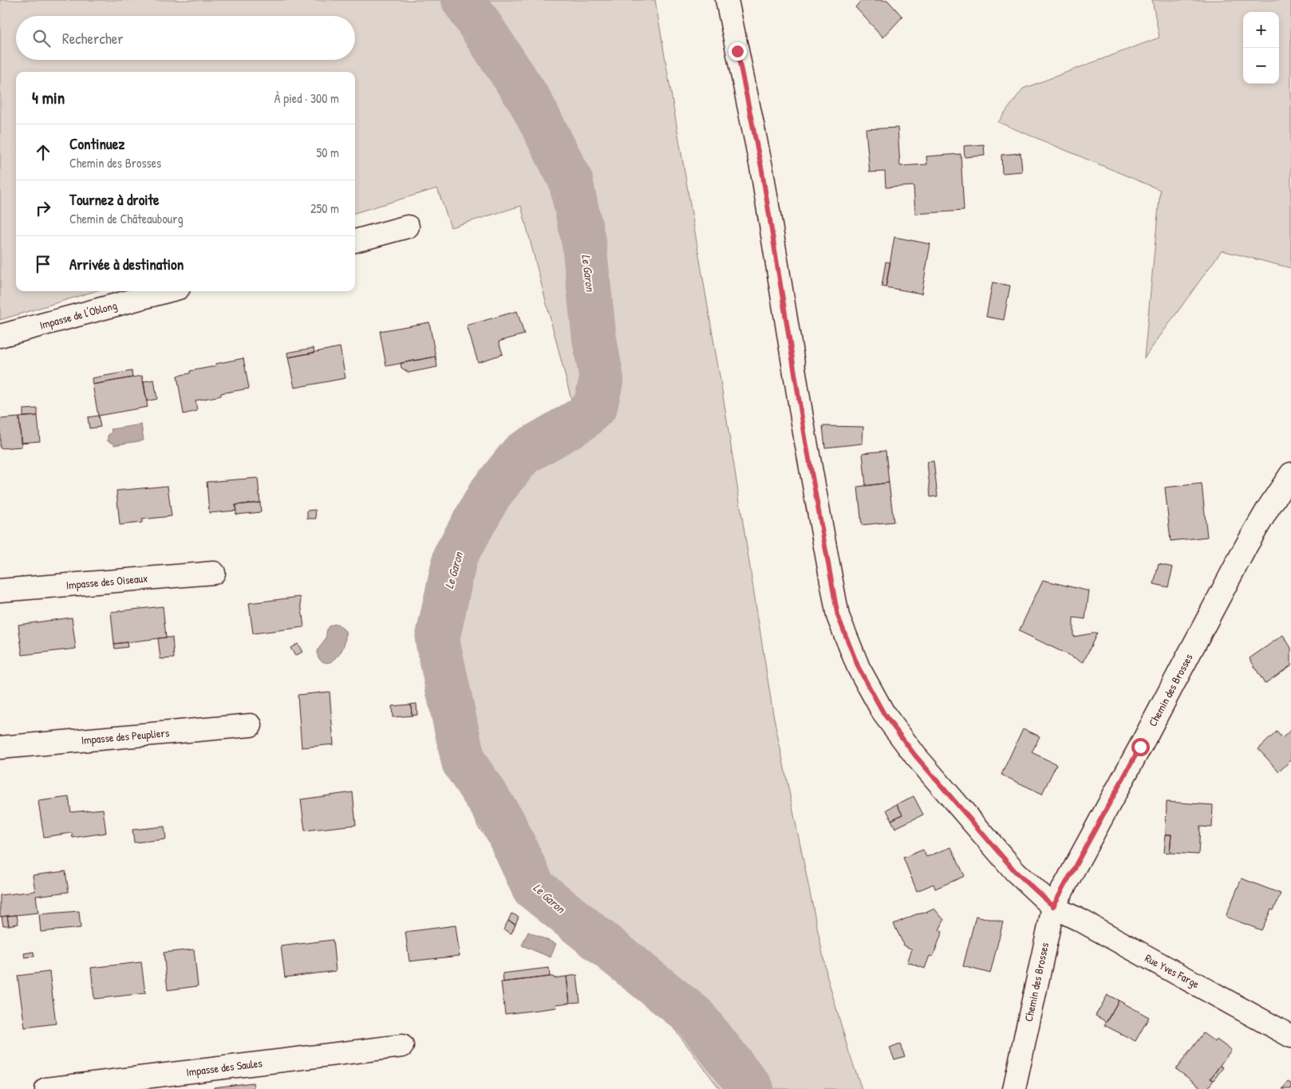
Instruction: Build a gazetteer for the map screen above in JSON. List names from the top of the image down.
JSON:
{
  "streets": {
    "street": [
      "Impasse de l'Oblong",
      "Impasse des Oiseaux",
      "Chemin des Brosses",
      "Impasse des Peupliers",
      "Rue Yves Farge",
      "Impasse des Saules"
    ]
  },
  "crossings": [
    ["Chemin des Brosses", "Rue Yves Farge"]
  ],
  "water": ["Le Garon"],
  "page": {
    "map_buttons": ["+", "−"],
    "search": "Rechercher",
    "heading": ["4 min", "À pied · 300 m"],
    "list": [
      ["Continuez", "Chemin des Brosses", "50 m"],
      ["Tournez à droite", "Chemin de Châteaubourg", "250 m"],
      "Arrivée à destination"
    ]
  }
}
